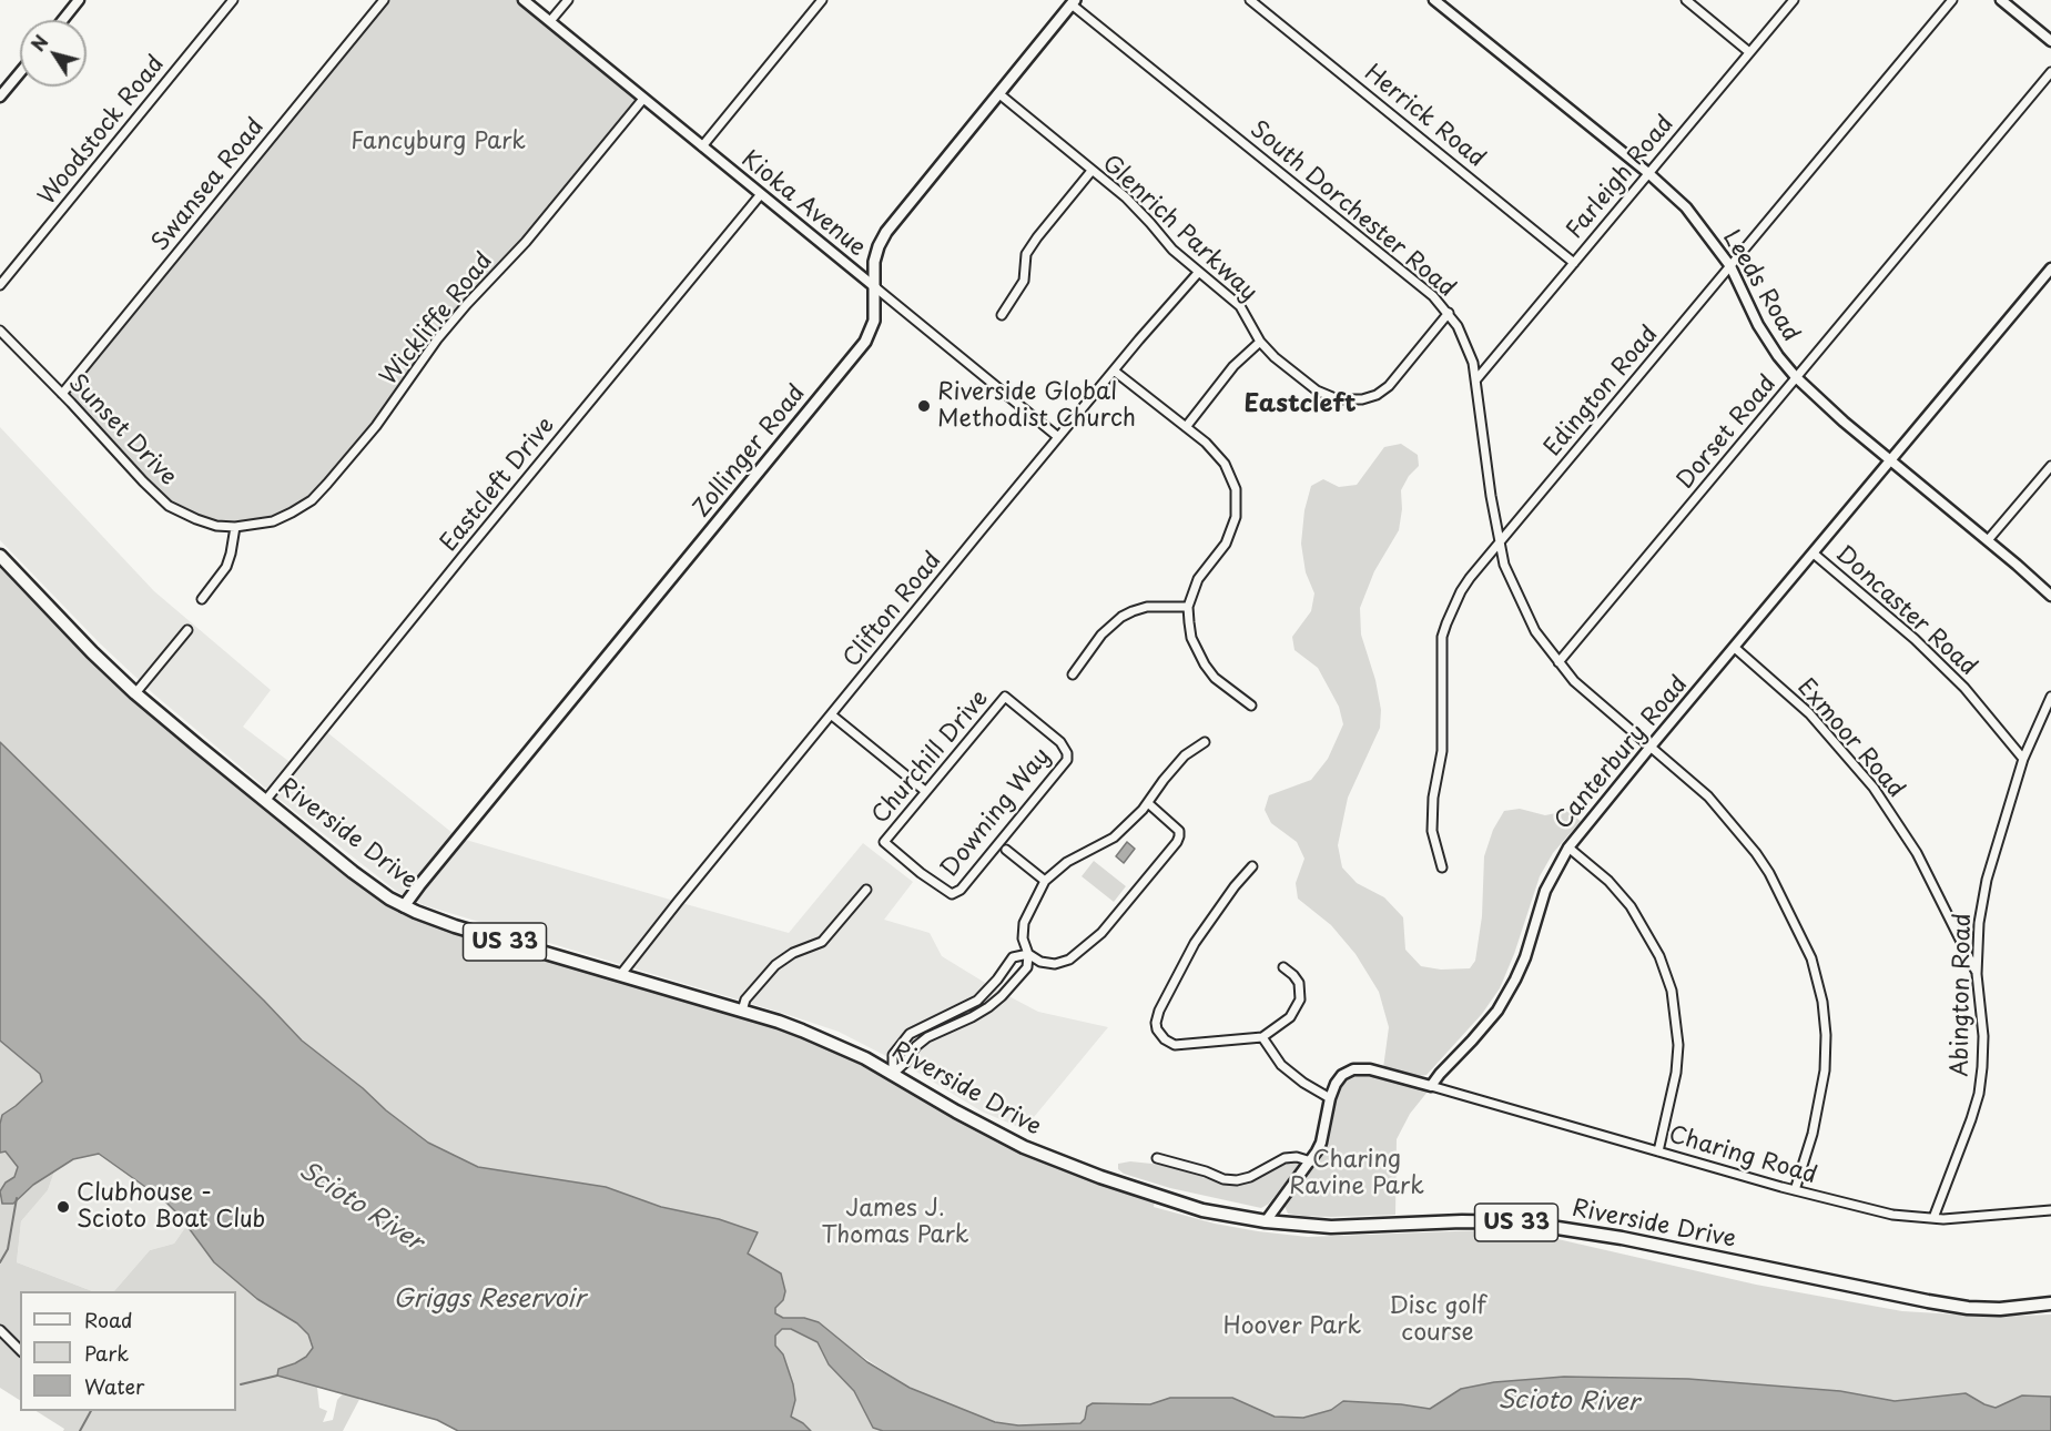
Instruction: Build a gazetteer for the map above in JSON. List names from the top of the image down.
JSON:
{
  "streets": {
    "main road": ["Zollinger Road", "Riverside Drive", "US 33"],
    "street": [
      "Herrick Road",
      "Woodstock Road",
      "Farleigh Road",
      "Swansea Road",
      "Kioka Avenue",
      "South Dorchester Road",
      "Glenrich Parkway",
      "Leeds Road",
      "Wickliffe Road",
      "Edington Road",
      "Sunset Drive",
      "Dorset Road",
      "Eastcleft Drive",
      "Clifton Road",
      "Doncaster Road",
      "Exmoor Road",
      "Canterbury Road",
      "Churchill Drive",
      "Downing Way",
      "Abington Road",
      "Charing Road"
    ]
  },
  "crossings": [
    ["Herrick Road", "Farleigh Road"],
    ["Farleigh Road", "South Dorchester Road"],
    ["Farleigh Road", "Leeds Road"],
    ["Swansea Road", "Sunset Drive"],
    ["Kioka Avenue", "Wickliffe Road"],
    ["Kioka Avenue", "Zollinger Road"],
    ["Kioka Avenue", "Eastcleft Drive"],
    ["Kioka Avenue", "Clifton Road"],
    ["South Dorchester Road", "Glenrich Parkway"],
    ["South Dorchester Road", "Edington Road"],
    ["South Dorchester Road", "Dorset Road"],
    ["South Dorchester Road", "Zollinger Road"],
    ["South Dorchester Road", "Canterbury Road"],
    ["South Dorchester Road", "Charing Road"],
    ["Glenrich Parkway", "Zollinger Road"],
    ["Glenrich Parkway", "Clifton Road"],
    ["Leeds Road", "Edington Road"],
    ["Leeds Road", "Dorset Road"],
    ["Leeds Road", "Canterbury Road"],
    ["Wickliffe Road", "Sunset Drive"],
    ["Zollinger Road", "Riverside Drive"],
    ["Eastcleft Drive", "Riverside Drive"],
    ["Clifton Road", "Riverside Drive"],
    ["Doncaster Road", "Canterbury Road"],
    ["Doncaster Road", "Abington Road"],
    ["Exmoor Road", "Canterbury Road"],
    ["Exmoor Road", "Abington Road"],
    ["Canterbury Road", "Charing Road"],
    ["Churchill Drive", "Downing Way"],
    ["Abington Road", "Charing Road"]
  ],
  "districts": ["Eastcleft"],
  "water": ["Scioto River", "Griggs Reservoir"],
  "parks": [
    "Fancyburg Park",
    "Charing Ravine Park",
    "James J. Thomas Park",
    "Disc golf course",
    "Hoover Park"
  ],
  "places": ["Riverside Global Methodist Church", "Clubhouse - Scioto Boat Club"],
  "legend": ["Road", "Park", "Water"],
  "north": "top left"
}
